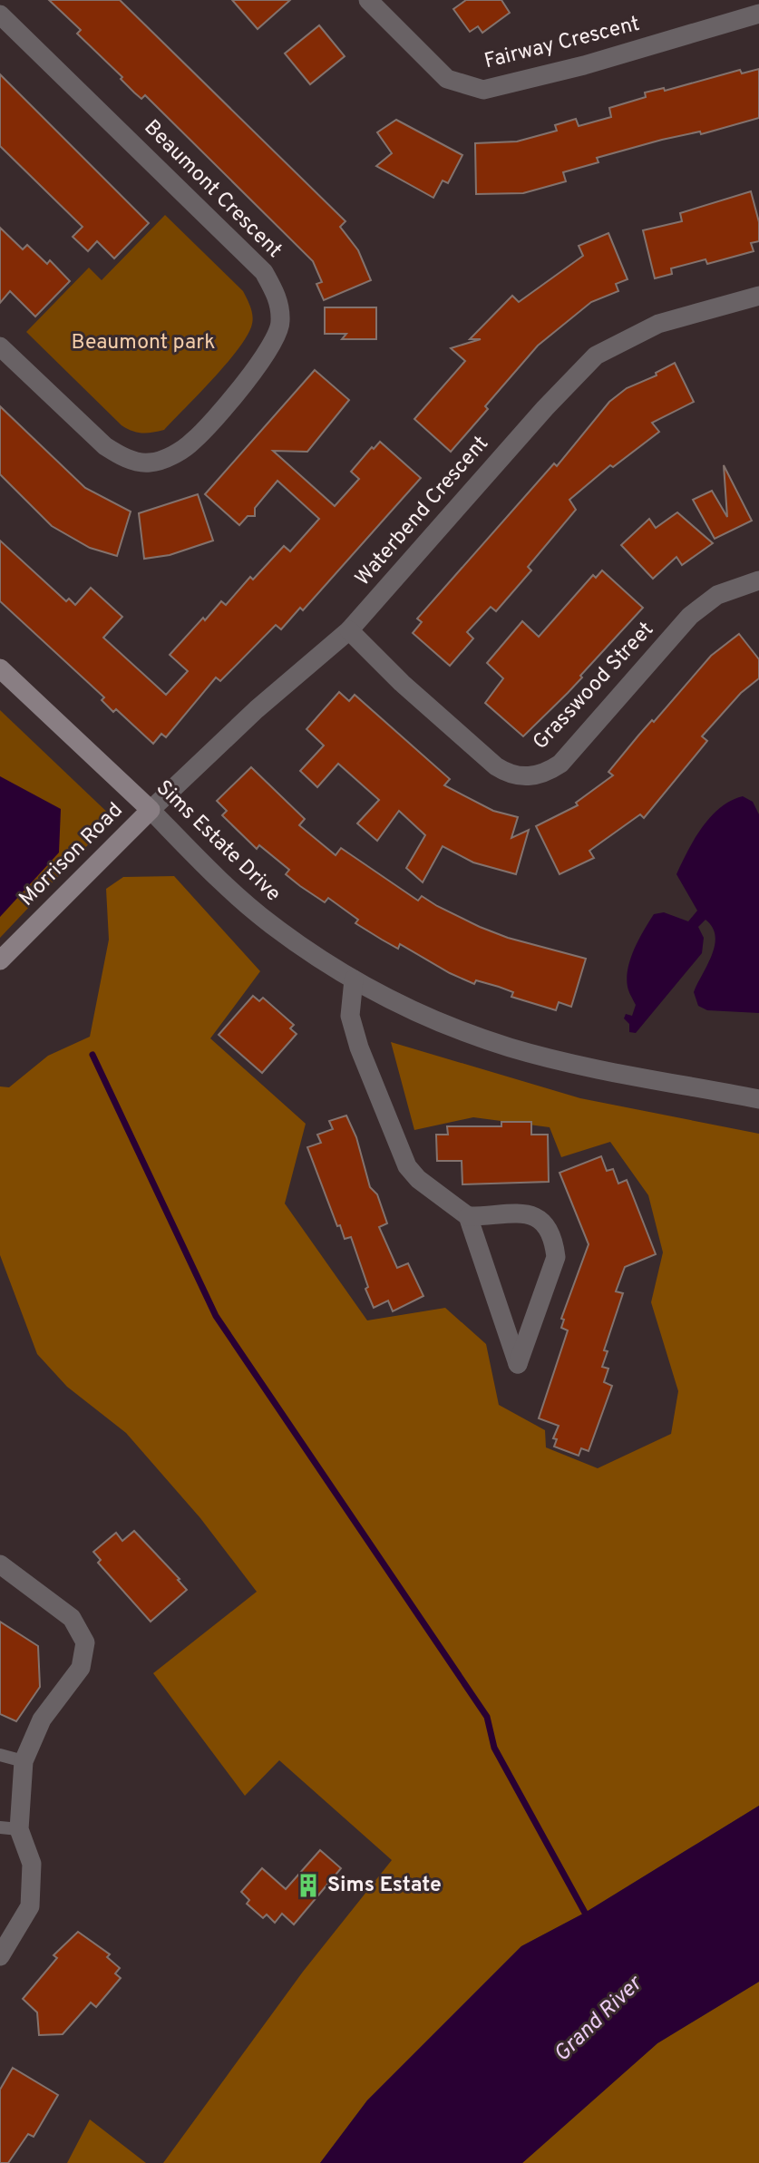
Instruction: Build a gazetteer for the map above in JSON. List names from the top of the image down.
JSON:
{
  "streets": {
    "street": [
      "Fairway Crescent",
      "Beaumont Crescent",
      "Waterbend Crescent",
      "Grasswood Street",
      "Sims Estate Drive",
      "Morrison Road"
    ]
  },
  "crossings": [
    ["Waterbend Crescent", "Grasswood Street"],
    ["Waterbend Crescent", "Sims Estate Drive"],
    ["Waterbend Crescent", "Morrison Road"],
    ["Sims Estate Drive", "Morrison Road"]
  ],
  "water": ["Grand River"],
  "parks": ["Beaumont park"],
  "places": {
    "building": ["Sims Estate"]
  }
}
